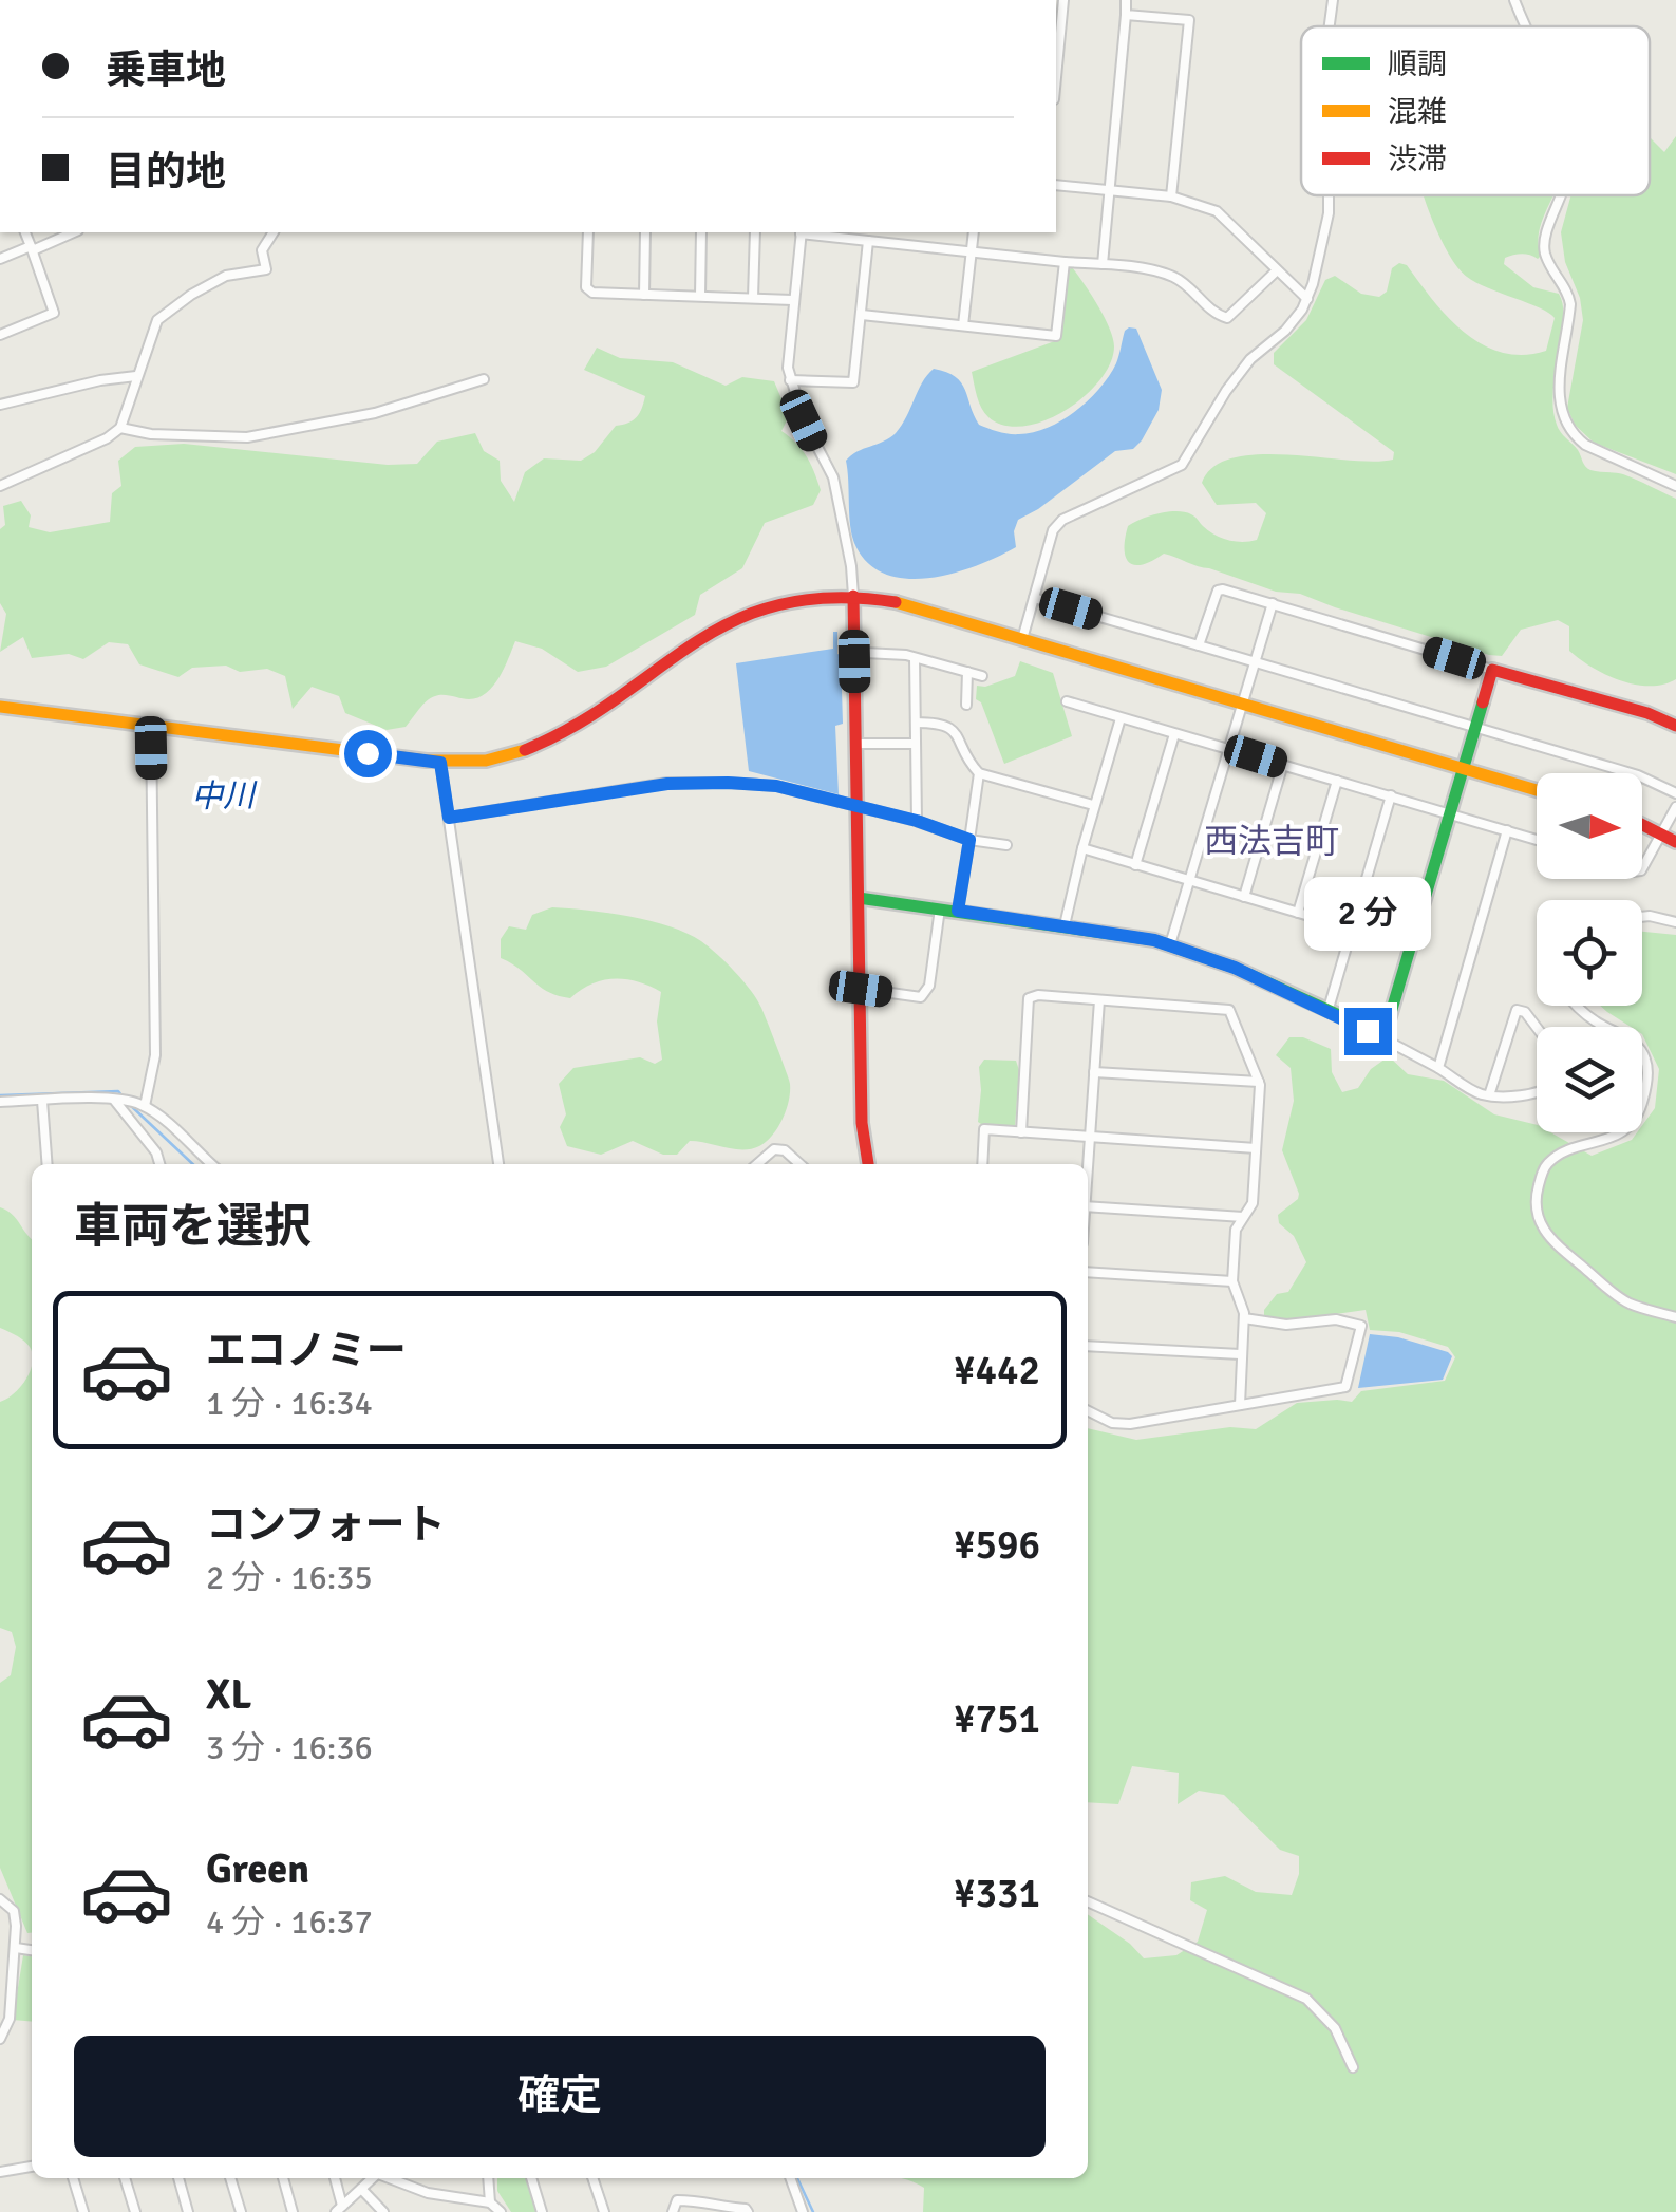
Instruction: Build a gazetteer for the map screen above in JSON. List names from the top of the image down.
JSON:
{
  "districts": ["西法吉町"],
  "water": ["中川"],
  "legend": ["順調", "混雑", "渋滞"],
  "north": "right",
  "page": {
    "banner": ["乗車地", "目的地"],
    "bubble": "2 分",
    "heading": "車両を選択",
    "list": [
      {
        "name": "エコノミー",
        "note": "1 分 · 16:34",
        "value": "¥442"
      },
      {
        "name": "コンフォート",
        "note": "2 分 · 16:35",
        "value": "¥596"
      },
      {
        "name": "XL",
        "note": "3 分 · 16:36",
        "value": "¥751"
      },
      {
        "name": "Green",
        "note": "4 分 · 16:37",
        "value": "¥331"
      }
    ],
    "buttons": "確定"
  }
}
